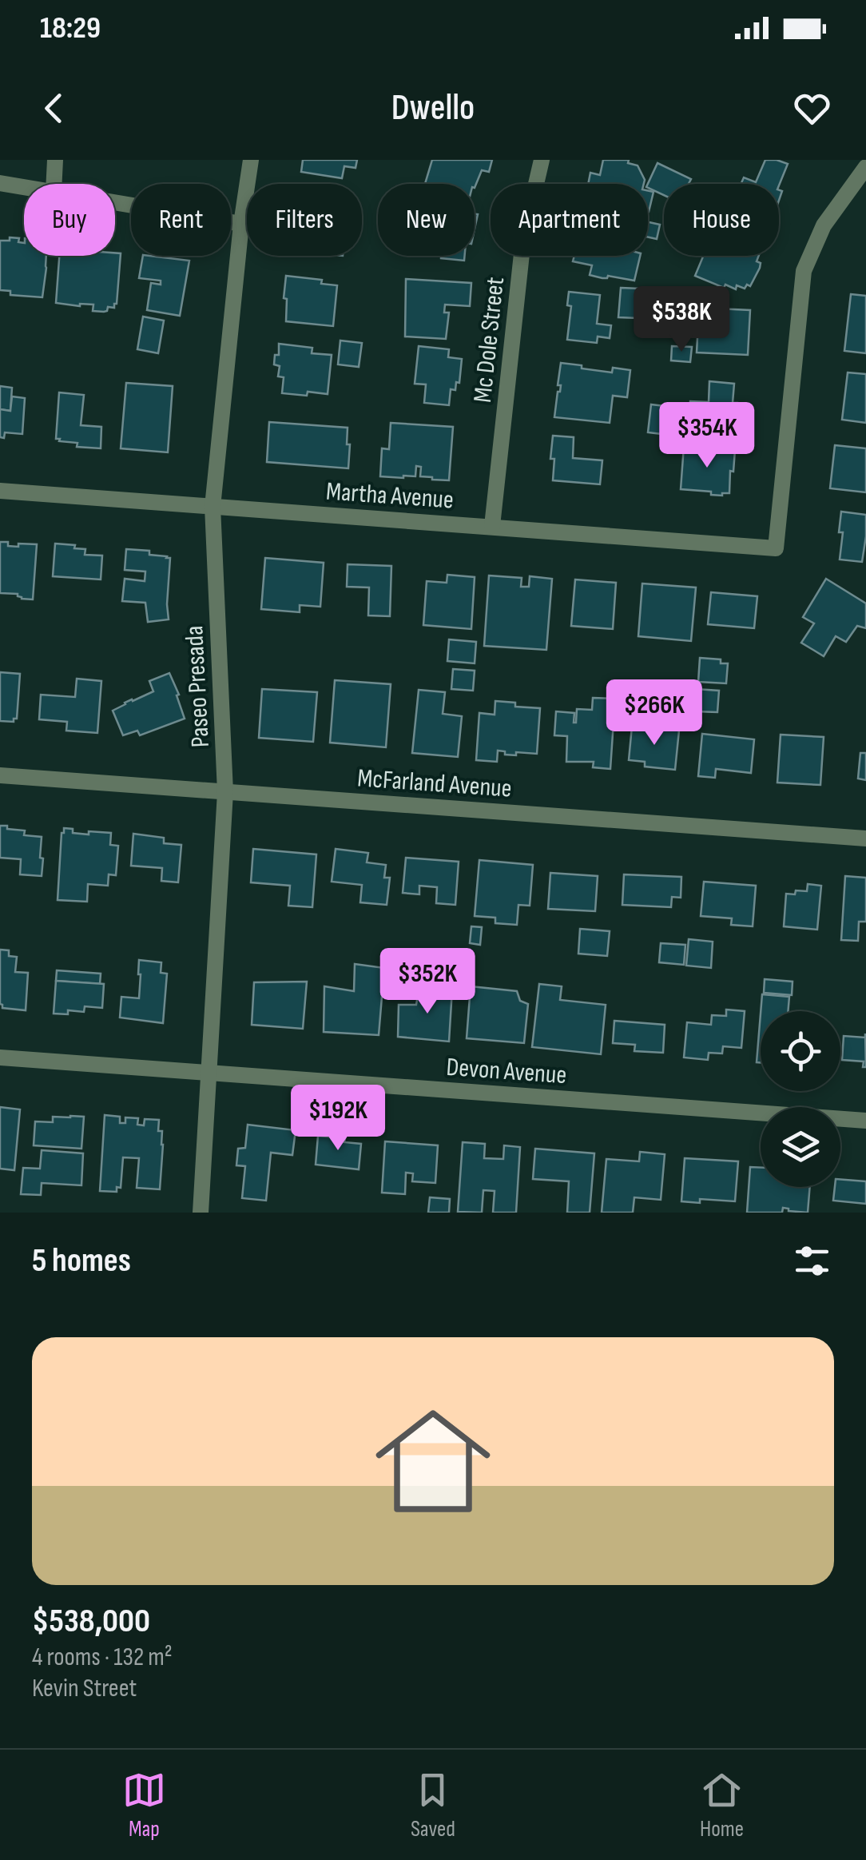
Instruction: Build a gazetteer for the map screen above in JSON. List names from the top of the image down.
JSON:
{
  "streets": {
    "street": [
      "Mc Dole Street",
      "Martha Avenue",
      "Paseo Presada",
      "McFarland Avenue",
      "Devon Avenue"
    ]
  },
  "crossings": [
    ["Mc Dole Street", "Martha Avenue"],
    ["Martha Avenue", "Paseo Presada"],
    ["Paseo Presada", "McFarland Avenue"],
    ["Paseo Presada", "Devon Avenue"]
  ],
  "page": {
    "status": "18:29",
    "header": "Dwello",
    "chip": [
      "Buy",
      "Rent",
      "Filters",
      "New",
      "Apartment",
      "House"
    ],
    "price": [
      "$538K",
      "$354K",
      "$266K",
      "$352K",
      "$192K"
    ],
    "heading": "5 homes",
    "list": [
      {
        "name": "$538,000",
        "note": "4 rooms · 132 m² · Kevin Street"
      }
    ],
    "tabs": ["Map", "Saved", "Home"]
  }
}
